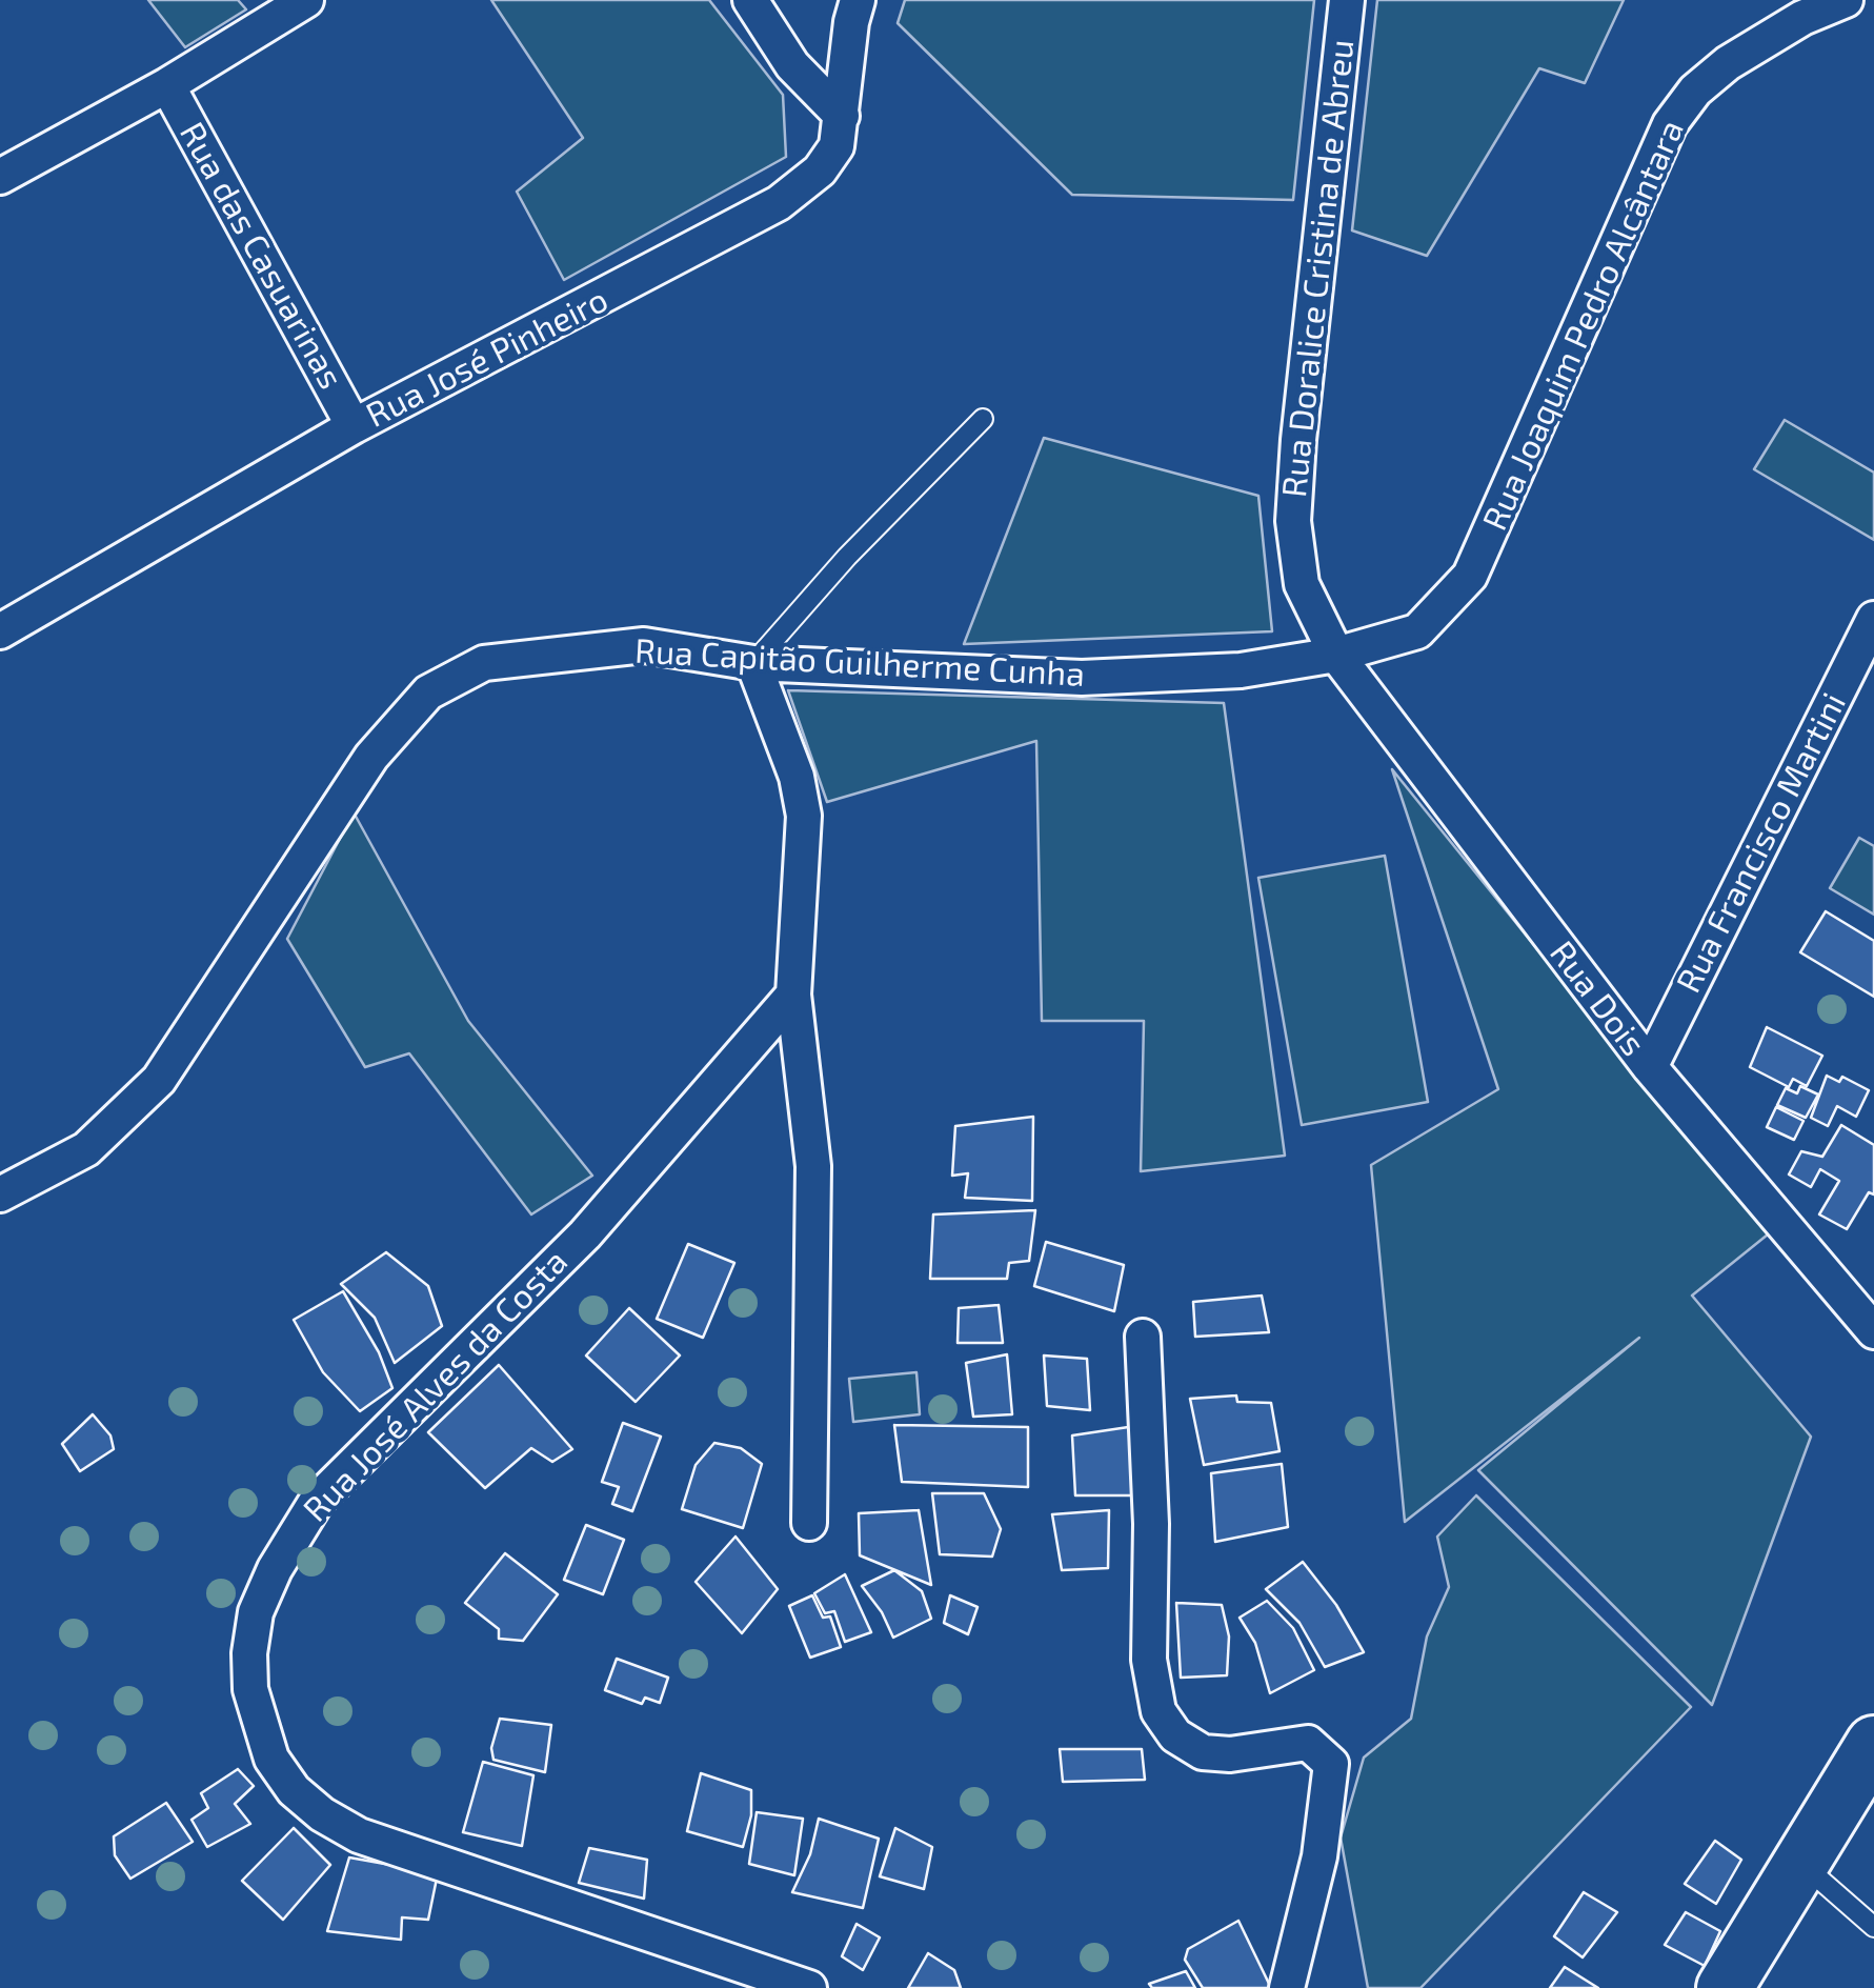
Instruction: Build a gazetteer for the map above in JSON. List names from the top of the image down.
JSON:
{
  "streets": {
    "street": [
      "Rua das Casuarinas",
      "Rua Doralice Cristina de Abreu",
      "Rua Joaquim Pedro Alcântara",
      "Rua José Pinheiro",
      "Rua Capitão Guilherme Cunha",
      "Rua Francisco Martini",
      "Rua Dois",
      "Rua José Alves da Costa"
    ]
  },
  "crossings": [
    ["Rua das Casuarinas", "Rua José Pinheiro"],
    ["Rua Doralice Cristina de Abreu", "Rua Joaquim Pedro Alcântara"],
    ["Rua Doralice Cristina de Abreu", "Rua Capitão Guilherme Cunha"],
    ["Rua Doralice Cristina de Abreu", "Rua Dois"],
    ["Rua Joaquim Pedro Alcântara", "Rua Capitão Guilherme Cunha"],
    ["Rua Joaquim Pedro Alcântara", "Rua Dois"],
    ["Rua Capitão Guilherme Cunha", "Rua Dois"],
    ["Rua Francisco Martini", "Rua Dois"]
  ]
}
